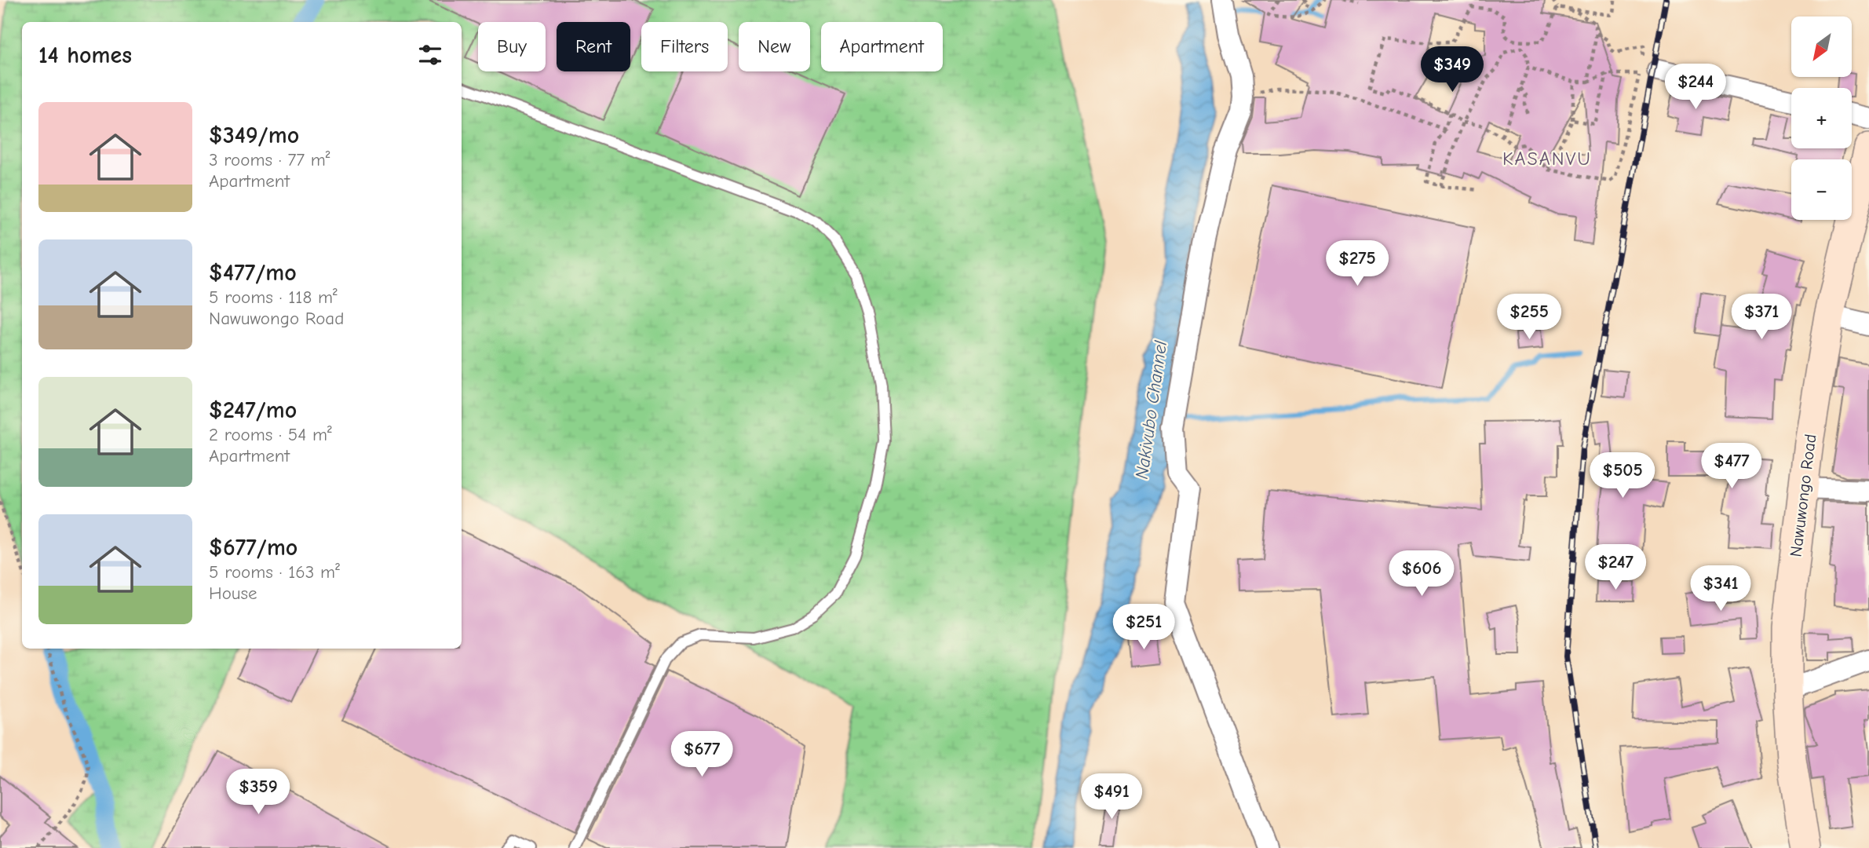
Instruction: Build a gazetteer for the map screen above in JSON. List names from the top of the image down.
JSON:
{
  "streets": {
    "street": ["Nawuwongo Road"]
  },
  "districts": ["KASANVU"],
  "water": ["Nakivubo Channel"],
  "north": "bottom left",
  "page": {
    "map_buttons": ["+", "−"],
    "chip": [
      "Buy",
      "Rent",
      "Filters",
      "New",
      "Apartment"
    ],
    "heading": "14 homes",
    "price": [
      "$349",
      "$244",
      "$275",
      "$255",
      "$371",
      "$477",
      "$505",
      "$247",
      "$606",
      "$341",
      "$251",
      "$677",
      "$359",
      "$491"
    ],
    "list": [
      {
        "name": "$349/mo",
        "note": "3 rooms · 77 m² · Apartment"
      },
      {
        "name": "$477/mo",
        "note": "5 rooms · 118 m² · Nawuwongo Road"
      },
      {
        "name": "$247/mo",
        "note": "2 rooms · 54 m² · Apartment"
      },
      {
        "name": "$677/mo",
        "note": "5 rooms · 163 m² · House"
      }
    ]
  }
}
